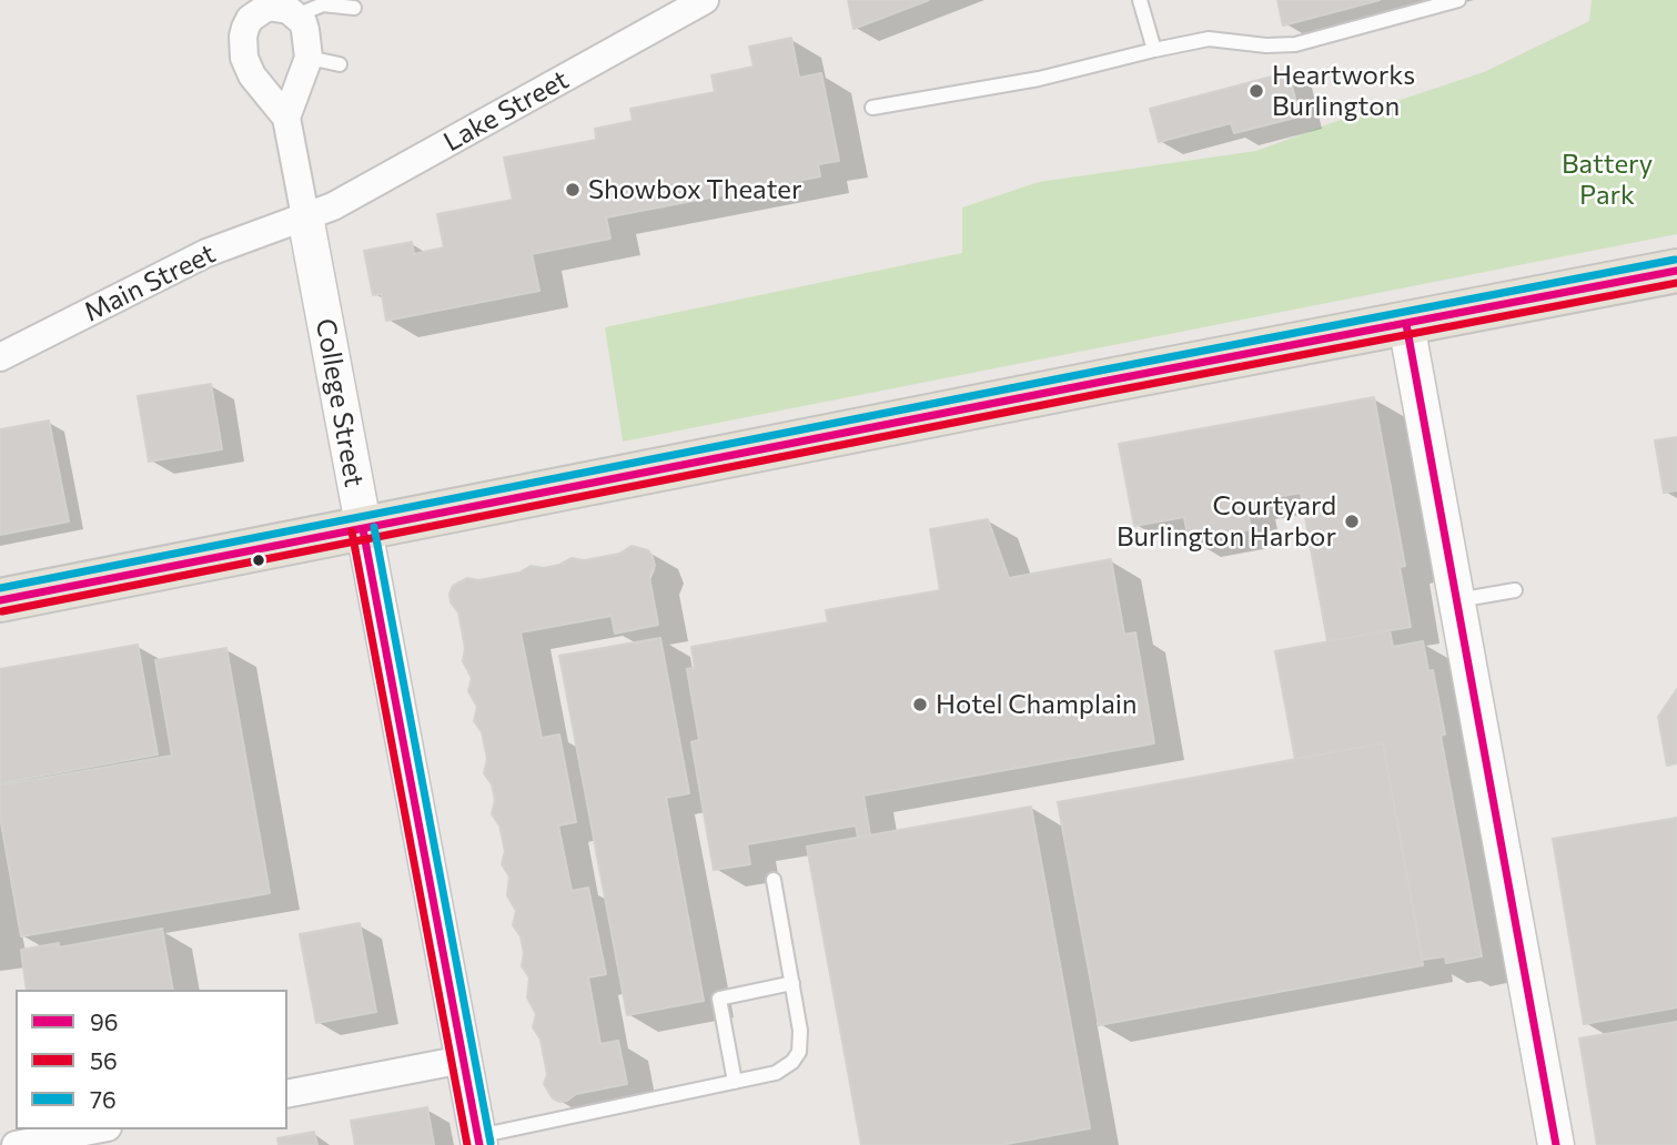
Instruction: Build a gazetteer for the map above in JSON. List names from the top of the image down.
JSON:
{
  "streets": {
    "street": ["Lake Street", "Main Street", "College Street"]
  },
  "crossings": [
    ["Lake Street", "Main Street"],
    ["Lake Street", "College Street"],
    ["Main Street", "College Street"]
  ],
  "parks": ["Battery Park"],
  "places": [
    "Heartworks Burlington",
    "Showbox Theater",
    "Courtyard Burlington Harbor",
    "Hotel Champlain"
  ],
  "lines": ["transit line 76", "transit line 96", "transit line 56"],
  "legend": ["96", "56", "76"]
}
